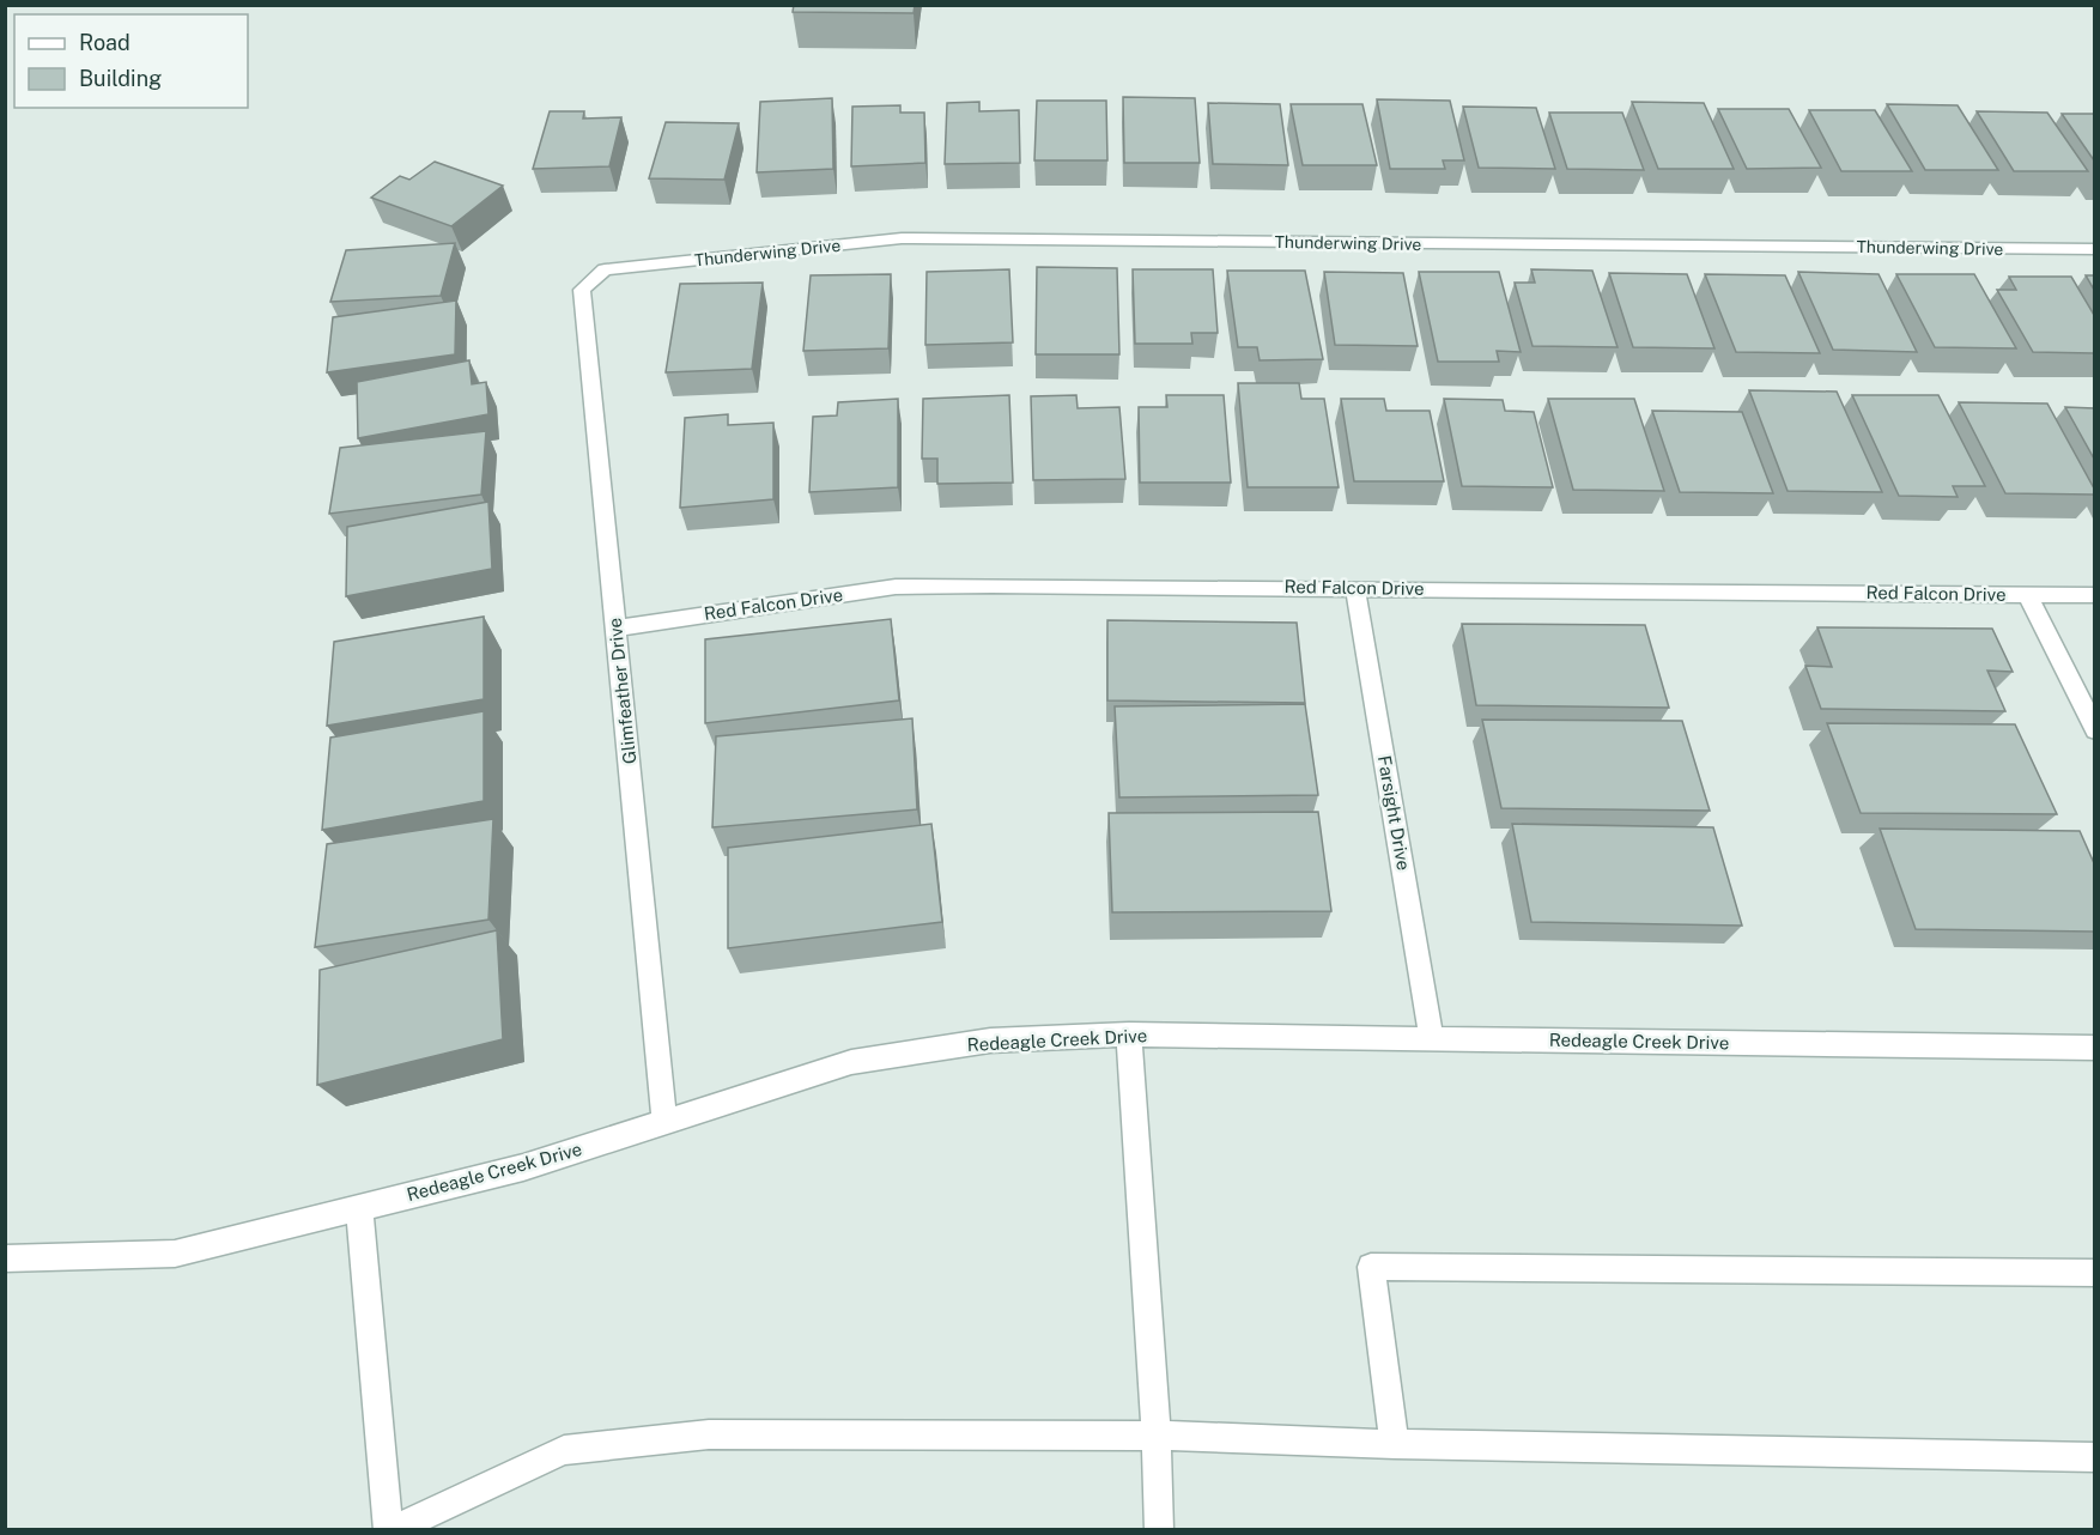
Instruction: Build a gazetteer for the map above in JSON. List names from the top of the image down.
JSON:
{
  "streets": {
    "street": [
      "Thunderwing Drive",
      "Red Falcon Drive",
      "Glimfeather Drive",
      "Farsight Drive",
      "Redeagle Creek Drive"
    ]
  },
  "crossings": [
    ["Thunderwing Drive", "Glimfeather Drive"],
    ["Red Falcon Drive", "Glimfeather Drive"],
    ["Red Falcon Drive", "Farsight Drive"],
    ["Glimfeather Drive", "Redeagle Creek Drive"],
    ["Farsight Drive", "Redeagle Creek Drive"]
  ],
  "legend": ["Road", "Building"]
}
